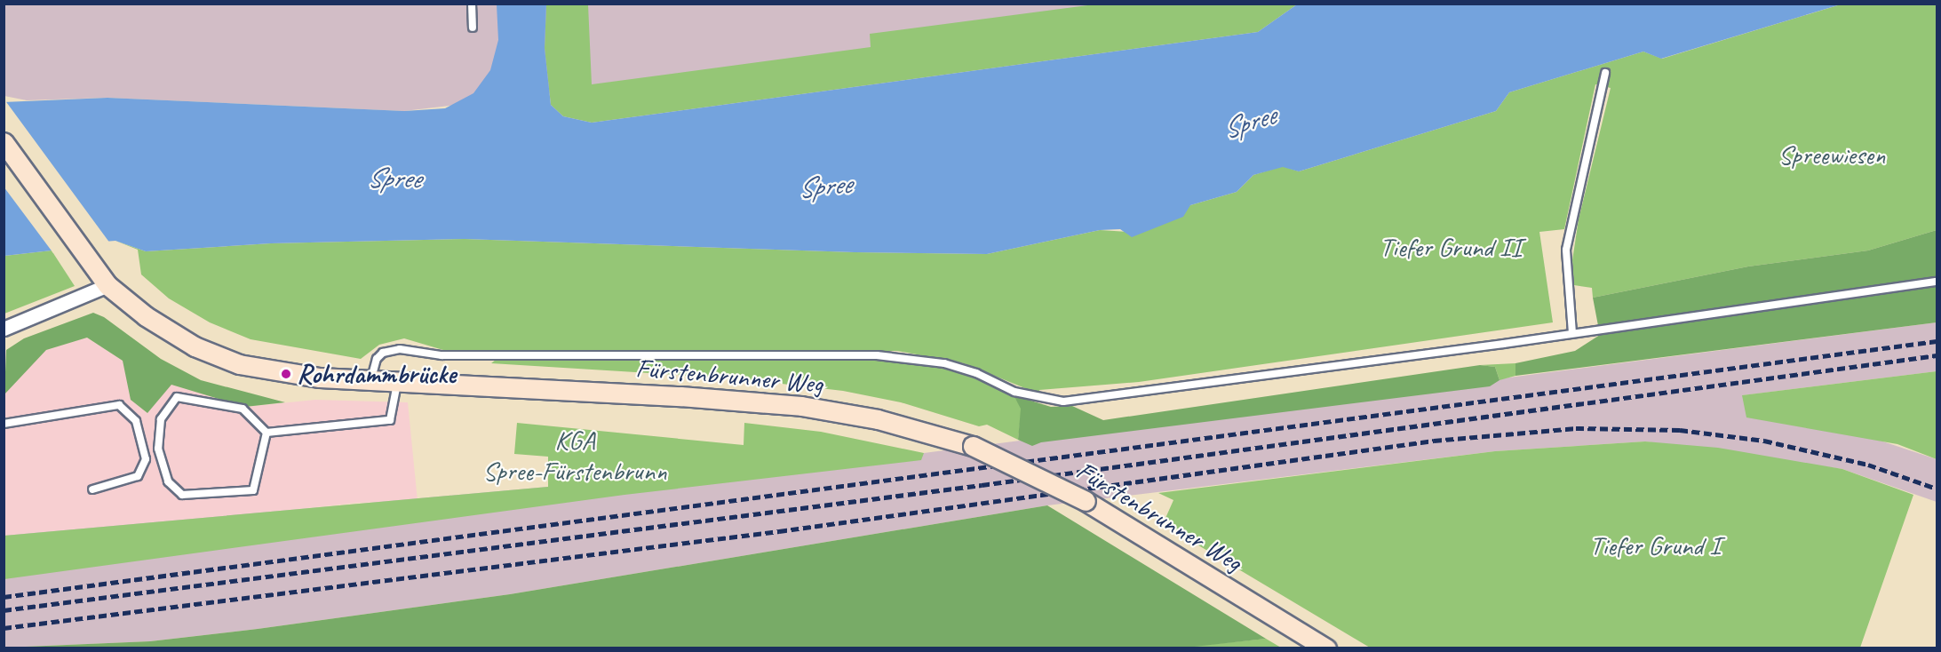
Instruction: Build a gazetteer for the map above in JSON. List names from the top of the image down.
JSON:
{
  "streets": {
    "main road": ["Fürstenbrunner Weg"]
  },
  "water": ["Spree"],
  "parks": [
    "Spreewiesen",
    "Tiefer Grund II",
    "KGA Spree-Fürstenbrunn",
    "Tiefer Grund I"
  ],
  "places": ["Rohrdammbrücke"]
}
